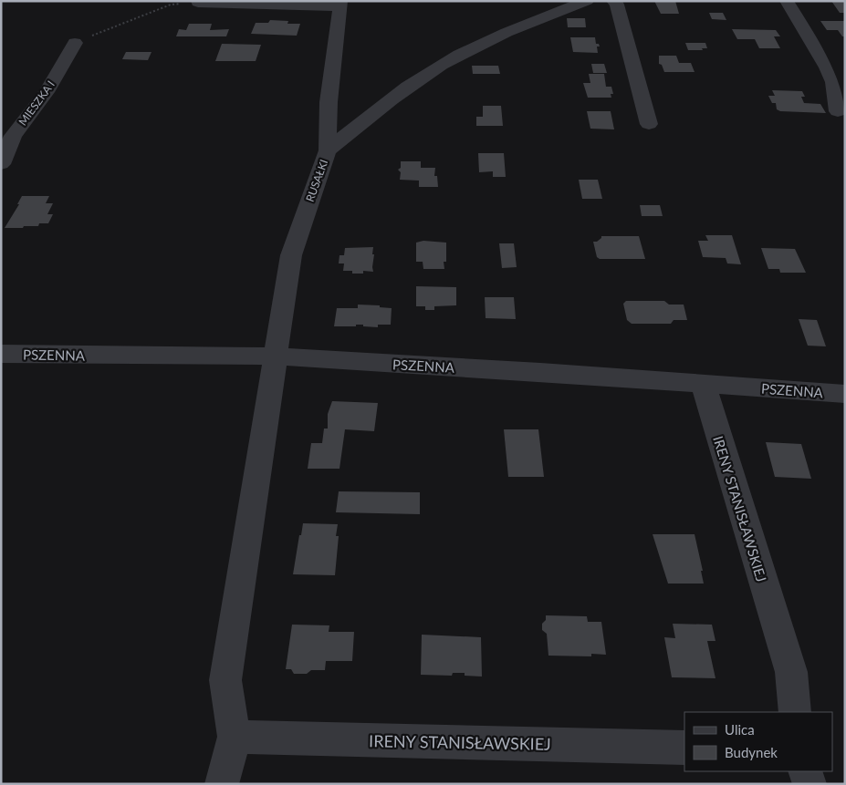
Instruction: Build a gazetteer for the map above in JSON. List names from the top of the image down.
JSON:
{
  "streets": {
    "street": [
      "MIESZKA I",
      "RUSAŁKI",
      "PSZENNA",
      "IRENY STANISŁAWSKIEJ"
    ]
  },
  "crossings": [
    ["RUSAŁKI", "PSZENNA"],
    ["RUSAŁKI", "IRENY STANISŁAWSKIEJ"],
    ["PSZENNA", "IRENY STANISŁAWSKIEJ"]
  ],
  "legend": ["Ulica", "Budynek"]
}
